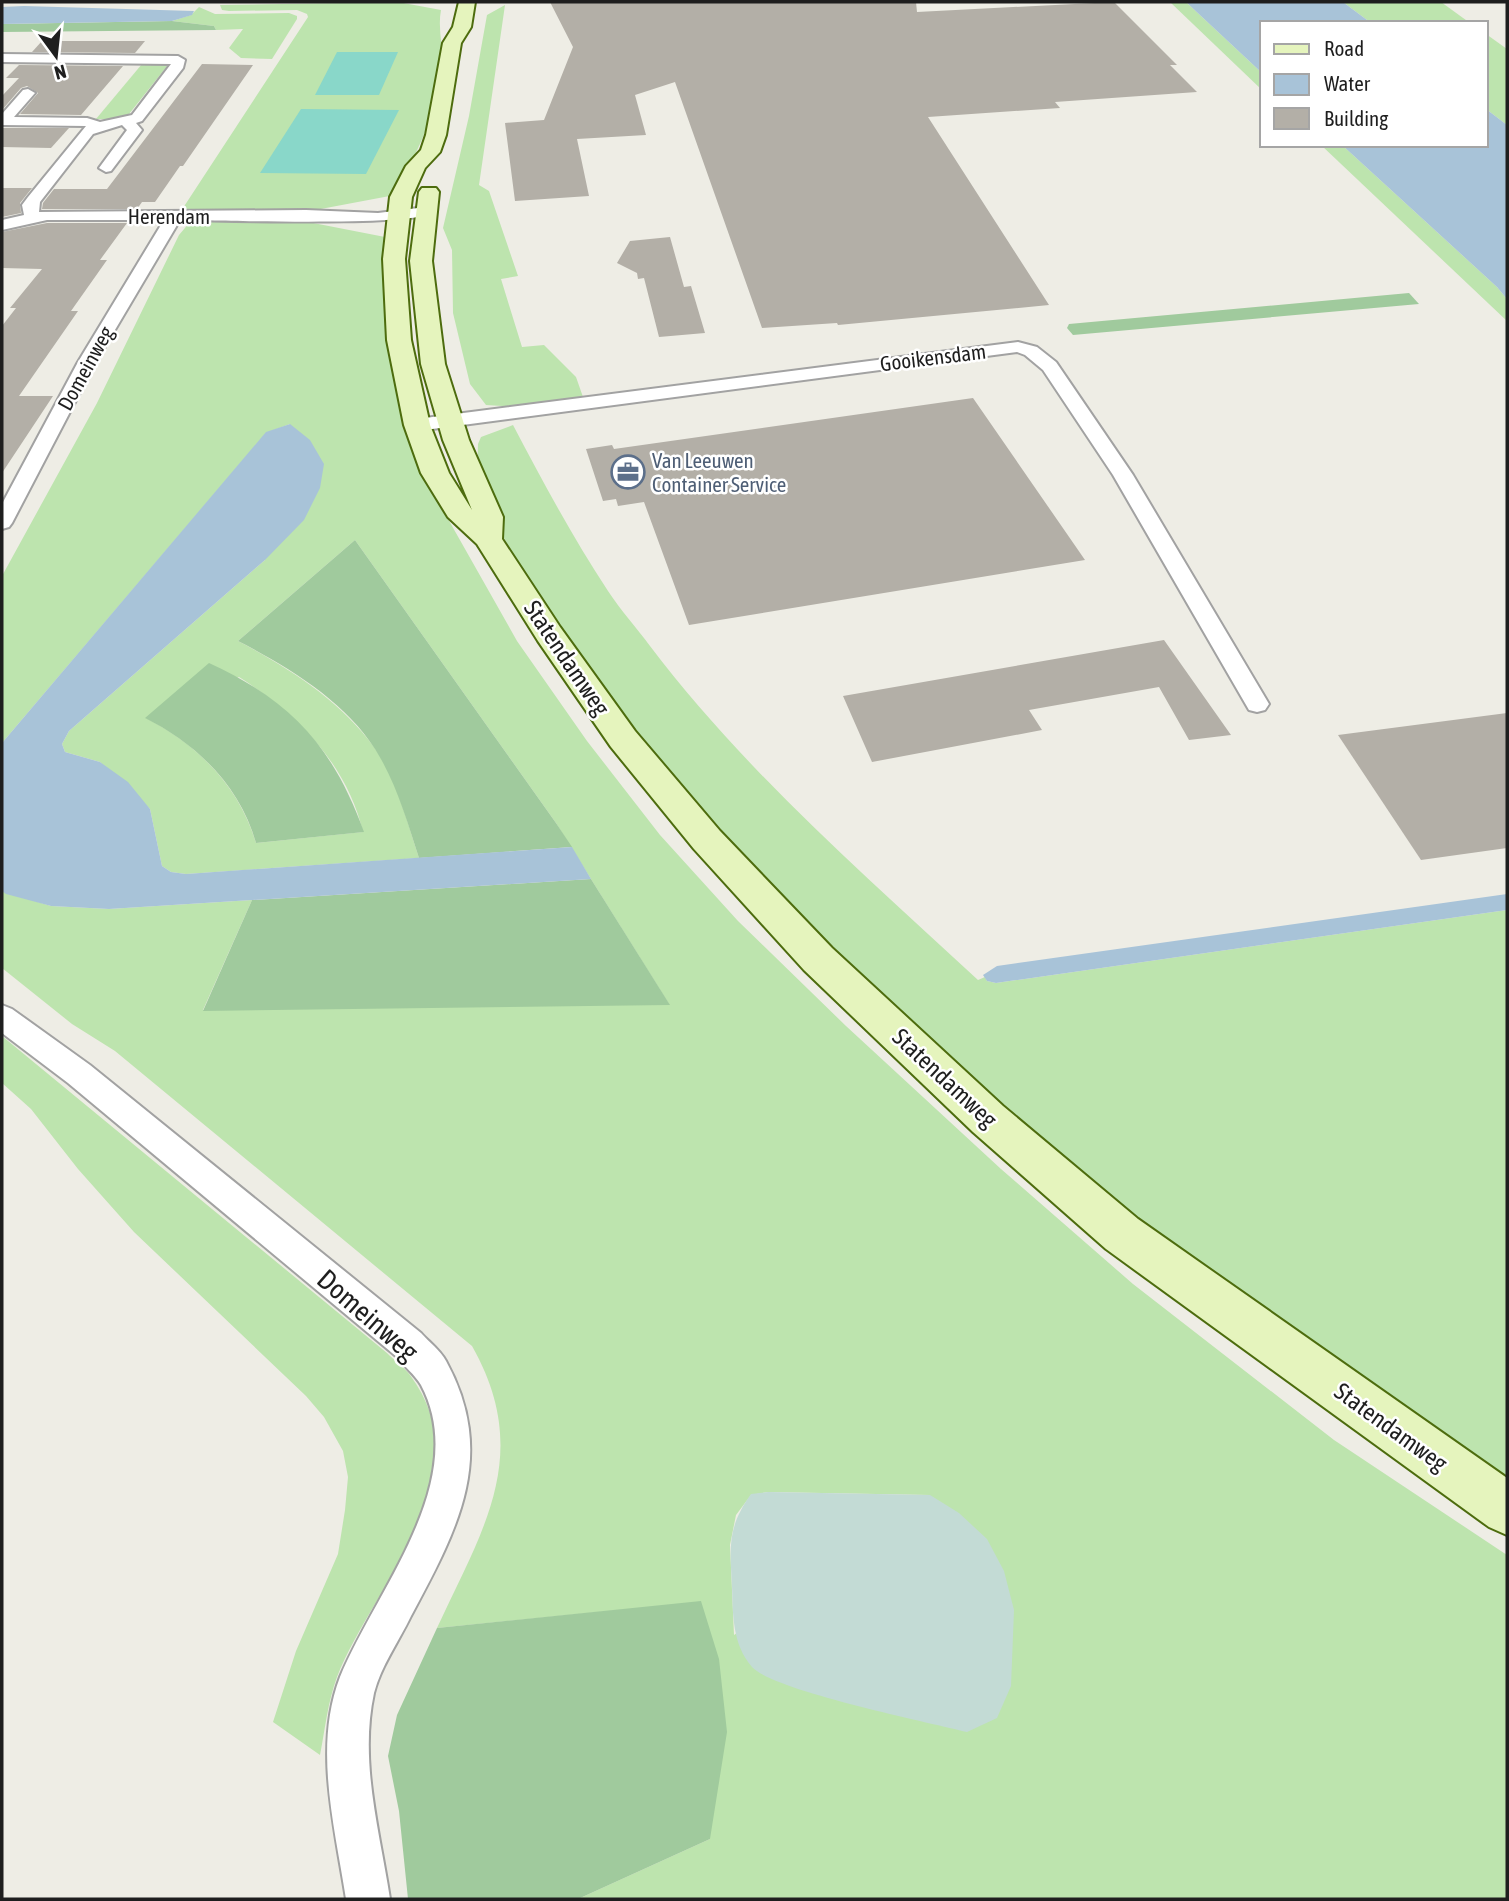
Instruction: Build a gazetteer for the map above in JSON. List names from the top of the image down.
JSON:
{
  "streets": {
    "main road": ["Statendamweg"],
    "street": ["Herendam", "Gooikensdam", "Domeinweg"]
  },
  "crossings": [
    ["Herendam", "Domeinweg"],
    ["Herendam", "Statendamweg"],
    ["Gooikensdam", "Statendamweg"]
  ],
  "places": {
    "office": ["Van Leeuwen Container Service"]
  },
  "legend": ["Road", "Water", "Building"],
  "north": "bottom"
}
